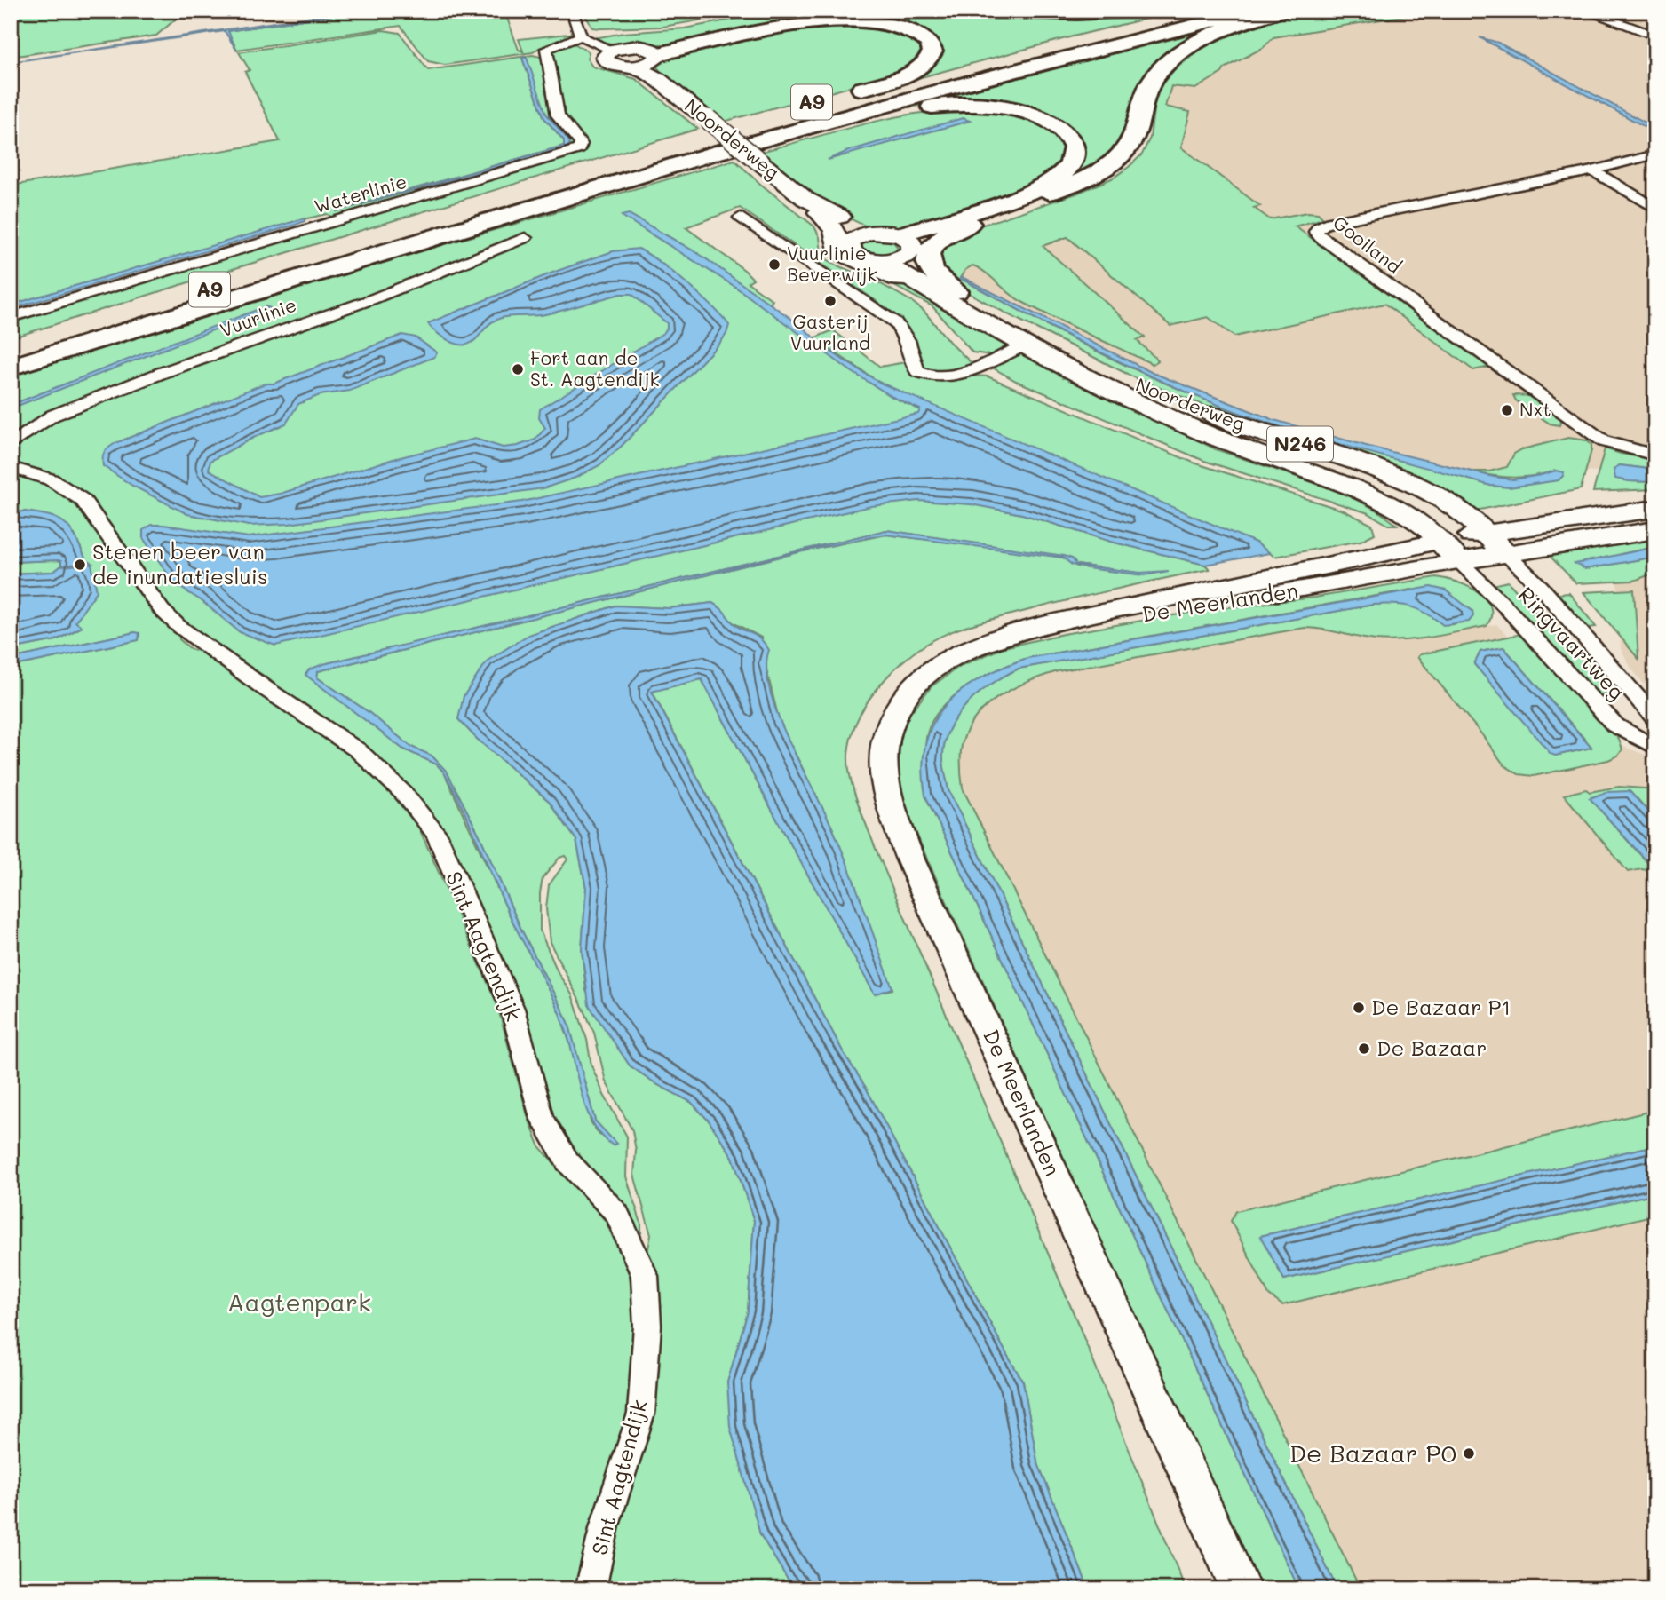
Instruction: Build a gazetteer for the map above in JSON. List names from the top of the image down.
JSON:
{
  "streets": {
    "highway": ["A9"],
    "main road": ["Noorderweg", "N246", "De Meerlanden"],
    "street": [
      "Waterlinie",
      "Gooiland",
      "Vuurlinie",
      "Ringvaartweg",
      "Sint Aagtendijk"
    ]
  },
  "crossings": [
    ["A9", "Noorderweg"],
    ["A9", "N246"],
    ["Noorderweg", "N246"],
    ["Noorderweg", "De Meerlanden"],
    ["Noorderweg", "Ringvaartweg"],
    ["De Meerlanden", "Ringvaartweg"]
  ],
  "parks": ["Aagtenpark"],
  "places": [
    "Vuurlinie Beverwijk",
    "Gasterij Vuurland",
    "Fort aan de St. Aagtendijk",
    "Nxt",
    "Stenen beer van de inundatiesluis",
    "De Bazaar P1",
    "De Bazaar",
    "De Bazaar P0"
  ]
}
